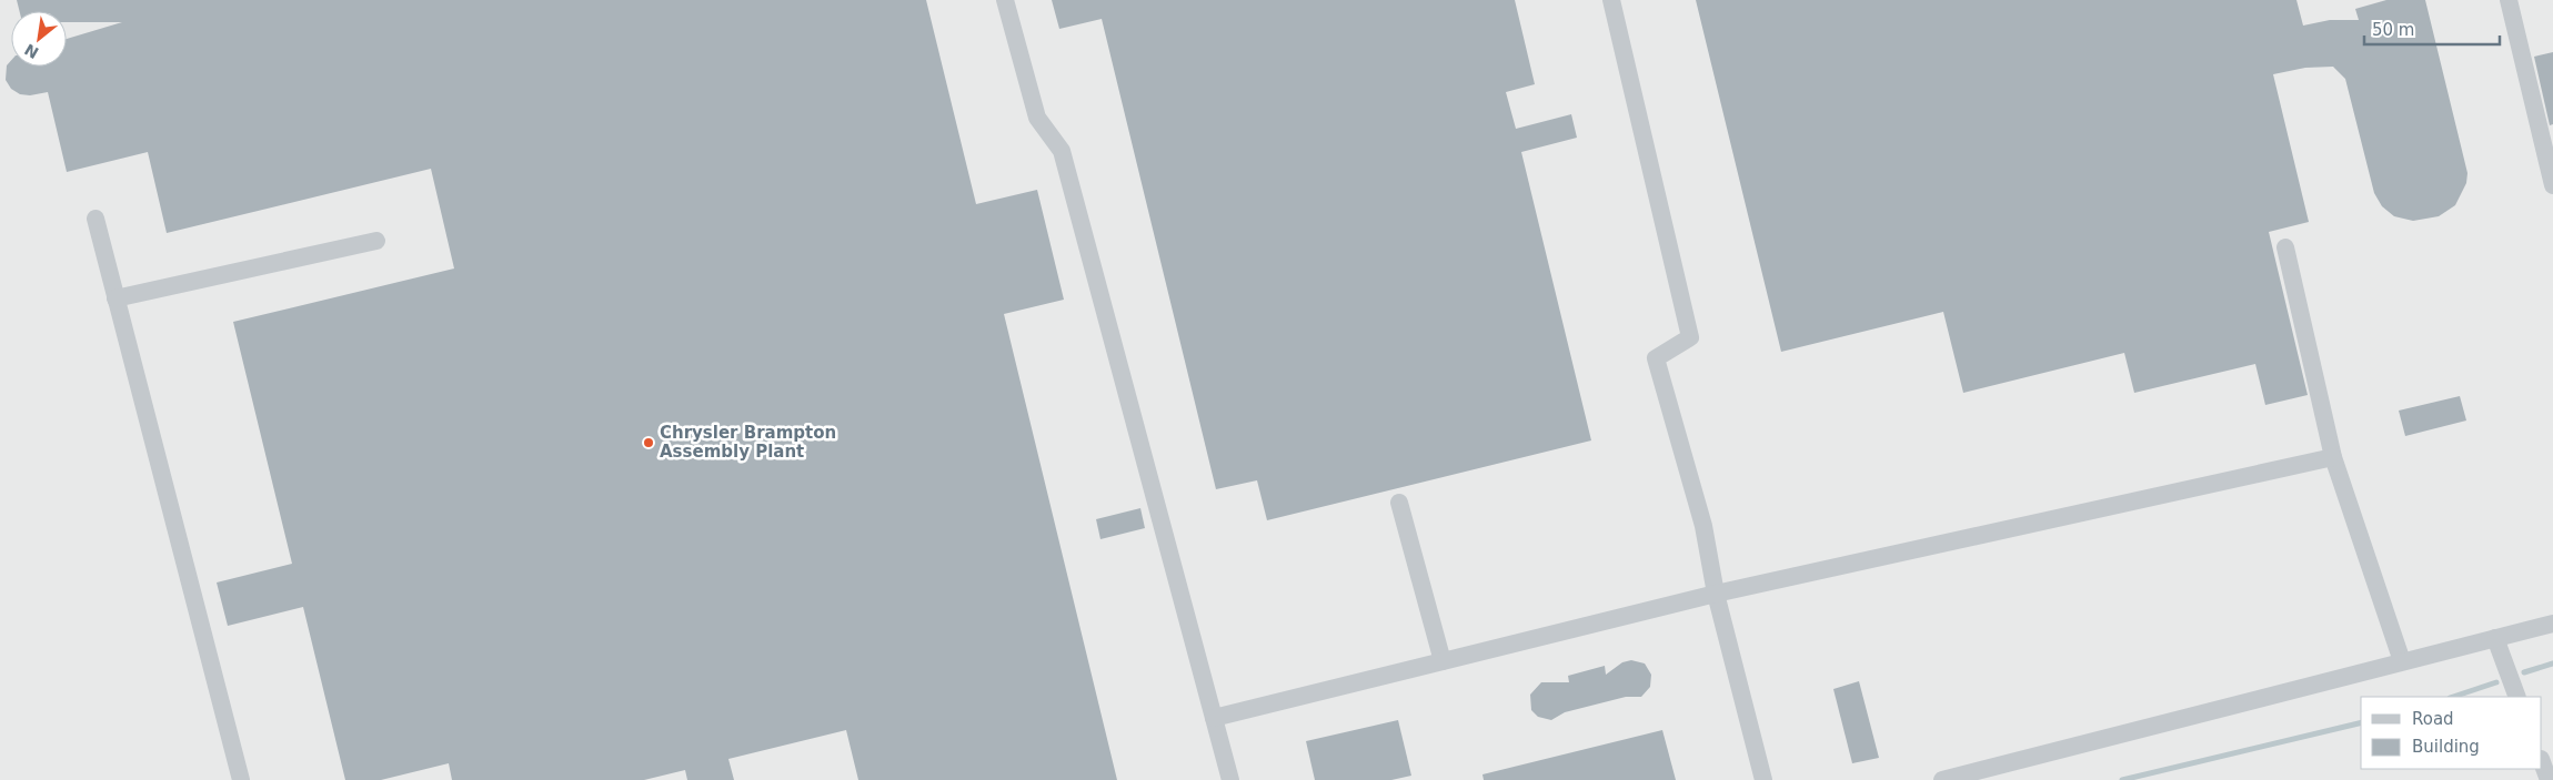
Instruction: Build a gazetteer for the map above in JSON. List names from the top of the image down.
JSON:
{
  "places": ["Chrysler Brampton Assembly Plant"],
  "legend": ["Road", "Building"],
  "scale_bar": "50 m",
  "north": "bottom left"
}
